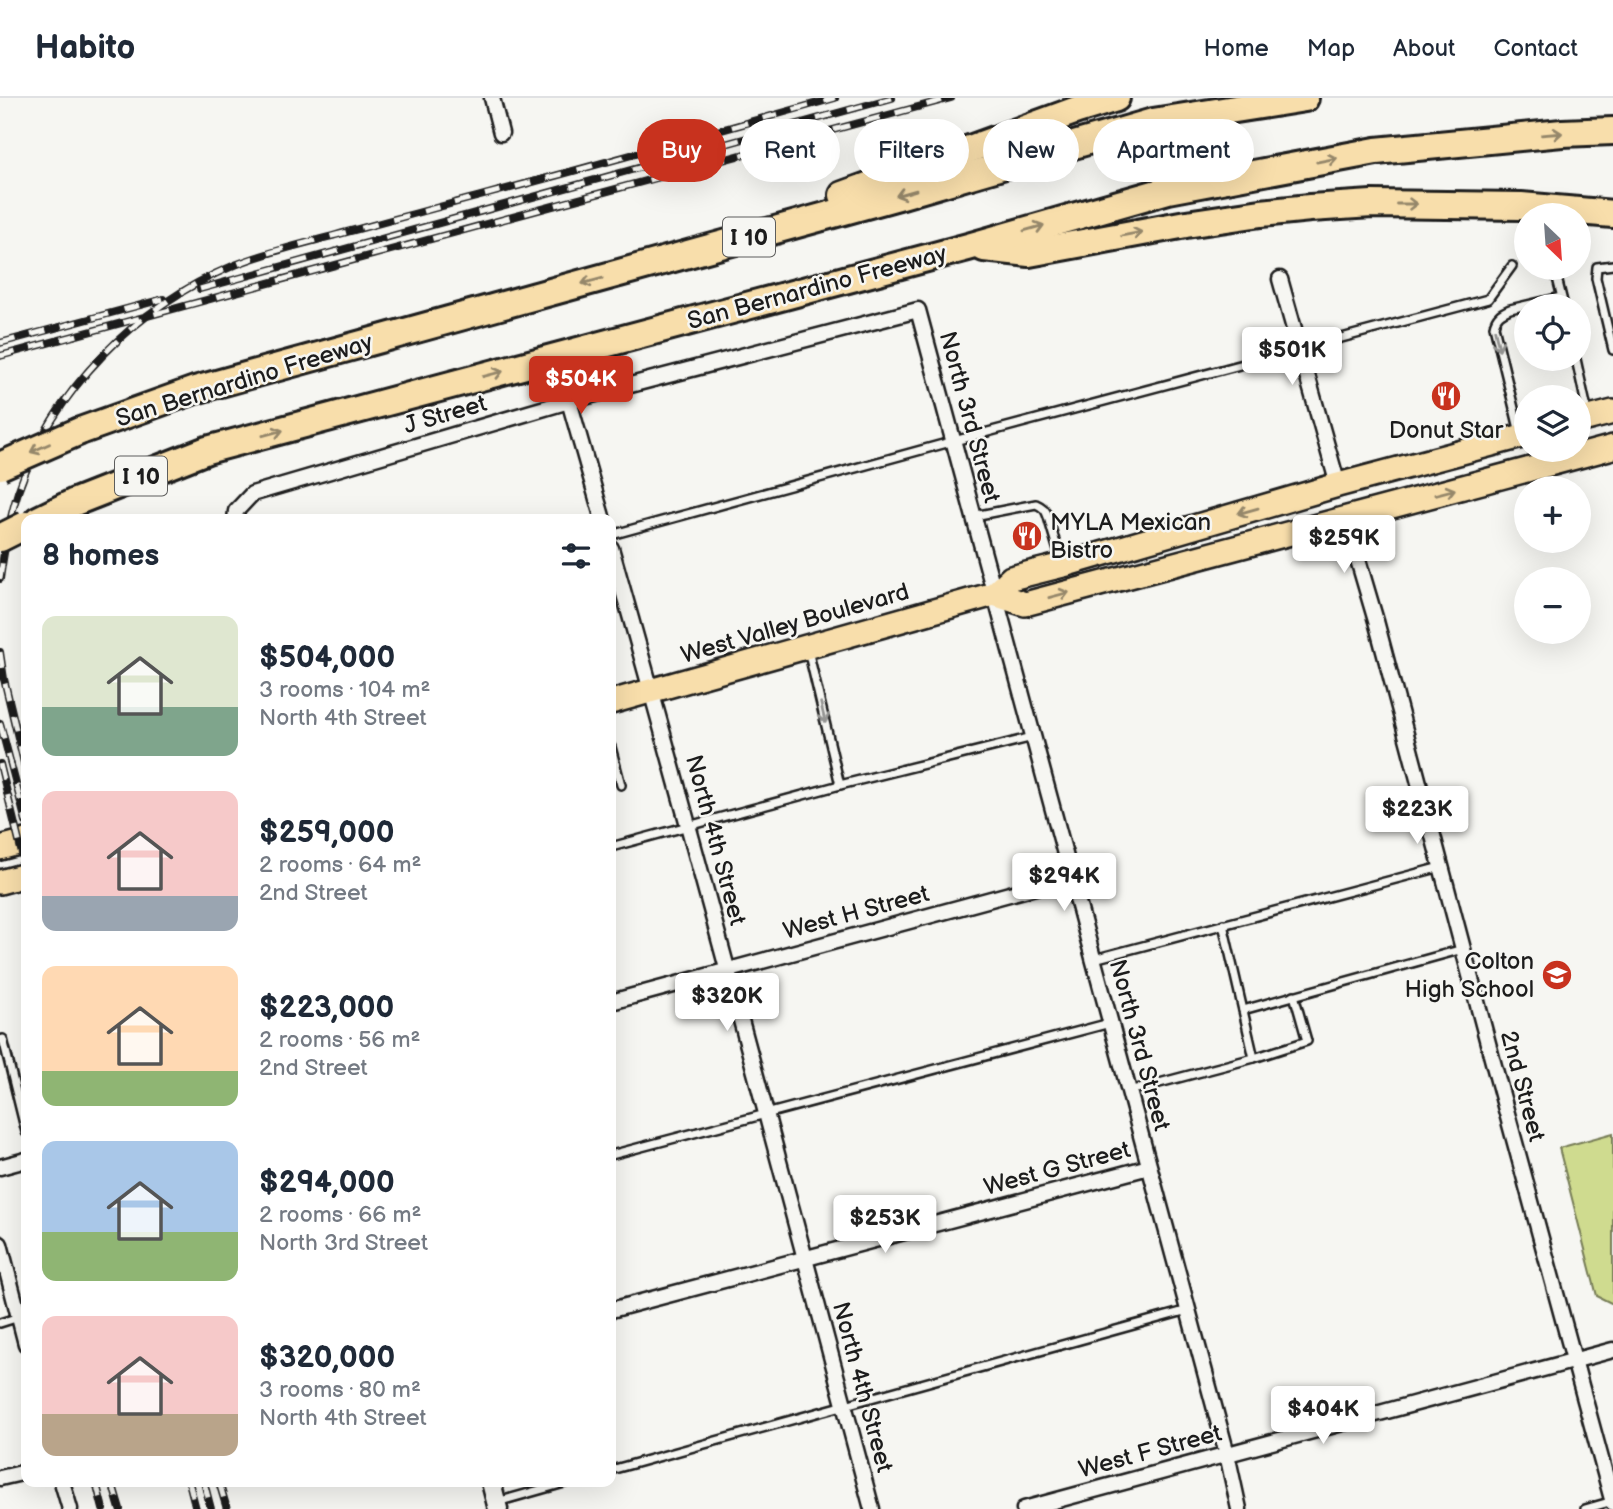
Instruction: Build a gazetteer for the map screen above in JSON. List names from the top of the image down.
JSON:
{
  "streets": {
    "highway": ["I 10", "San Bernardino Freeway"],
    "main road": ["West Valley Boulevard"],
    "street": [
      "J Street",
      "North 3rd Street",
      "North 4th Street",
      "West H Street",
      "2nd Street",
      "West G Street",
      "West F Street"
    ]
  },
  "crossings": [
    ["J Street", "North 3rd Street"],
    ["North 3rd Street", "West Valley Boulevard"],
    ["North 3rd Street", "West H Street"],
    ["North 3rd Street", "West G Street"],
    ["North 3rd Street", "West F Street"],
    ["West Valley Boulevard", "North 4th Street"],
    ["North 4th Street", "West H Street"],
    ["North 4th Street", "West G Street"],
    ["2nd Street", "West F Street"]
  ],
  "places": {
    "restaurant": ["Donut Star", "MYLA Mexican Bistro"],
    "school or university": ["Colton High School"]
  },
  "north": "bottom right",
  "page": {
    "header": "Habito",
    "nav": [
      "Home",
      "Map",
      "About",
      "Contact"
    ],
    "chip": [
      "Buy",
      "Rent",
      "Filters",
      "New",
      "Apartment"
    ],
    "map_buttons": ["+", "−"],
    "price": [
      "$501K",
      "$504K",
      "$259K",
      "$223K",
      "$294K",
      "$320K",
      "$253K",
      "$404K"
    ],
    "heading": "8 homes",
    "list": [
      {
        "name": "$504,000",
        "note": "3 rooms · 104 m² · North 4th Street"
      },
      {
        "name": "$259,000",
        "note": "2 rooms · 64 m² · 2nd Street"
      },
      {
        "name": "$223,000",
        "note": "2 rooms · 56 m² · 2nd Street"
      },
      {
        "name": "$294,000",
        "note": "2 rooms · 66 m² · North 3rd Street"
      },
      {
        "name": "$320,000",
        "note": "3 rooms · 80 m² · North 4th Street"
      }
    ]
  }
}
